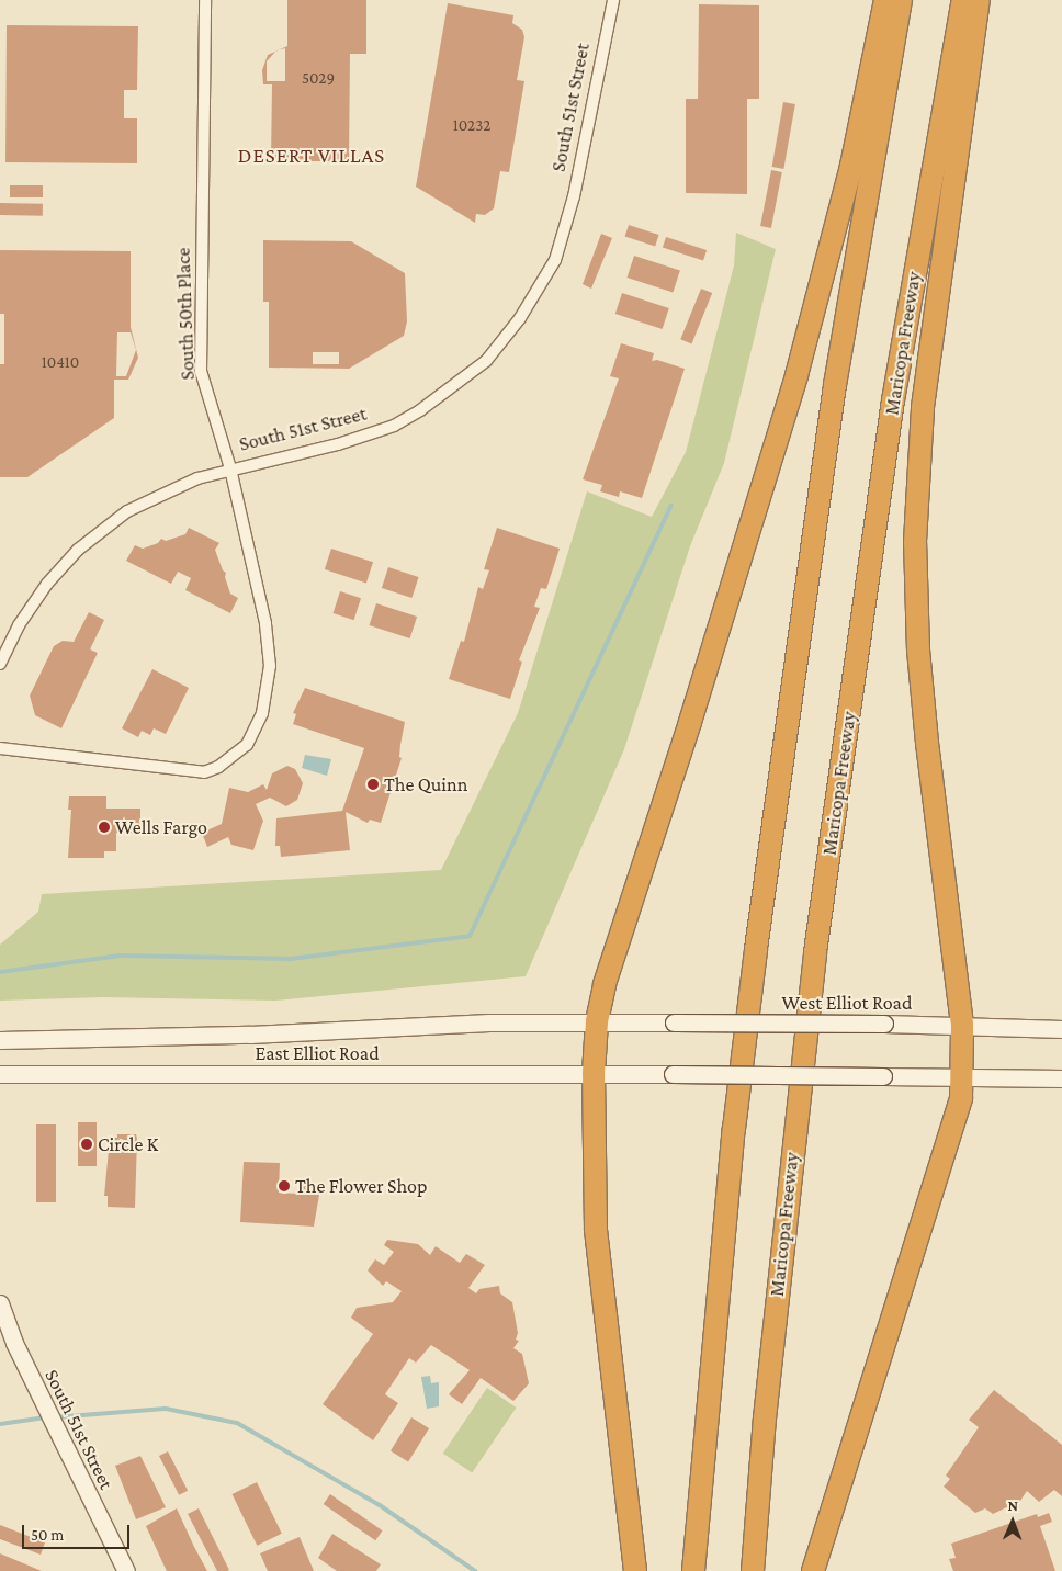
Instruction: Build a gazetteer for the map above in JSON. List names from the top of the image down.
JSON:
{
  "streets": {
    "highway": ["Maricopa Freeway"],
    "main road": ["South 51st Street", "West Elliot Road", "East Elliot Road"],
    "street": ["South 50th Place"]
  },
  "crossings": [
    ["South 51st Street", "South 50th Place"],
    ["West Elliot Road", "East Elliot Road"]
  ],
  "districts": ["DESERT VILLAS"],
  "places": [
    "The Quinn",
    "Wells Fargo",
    "Circle K",
    "The Flower Shop"
  ],
  "house_numbers": ["5029", "10232", "10410"],
  "scale_bar": "50 m",
  "north": "top"
}
